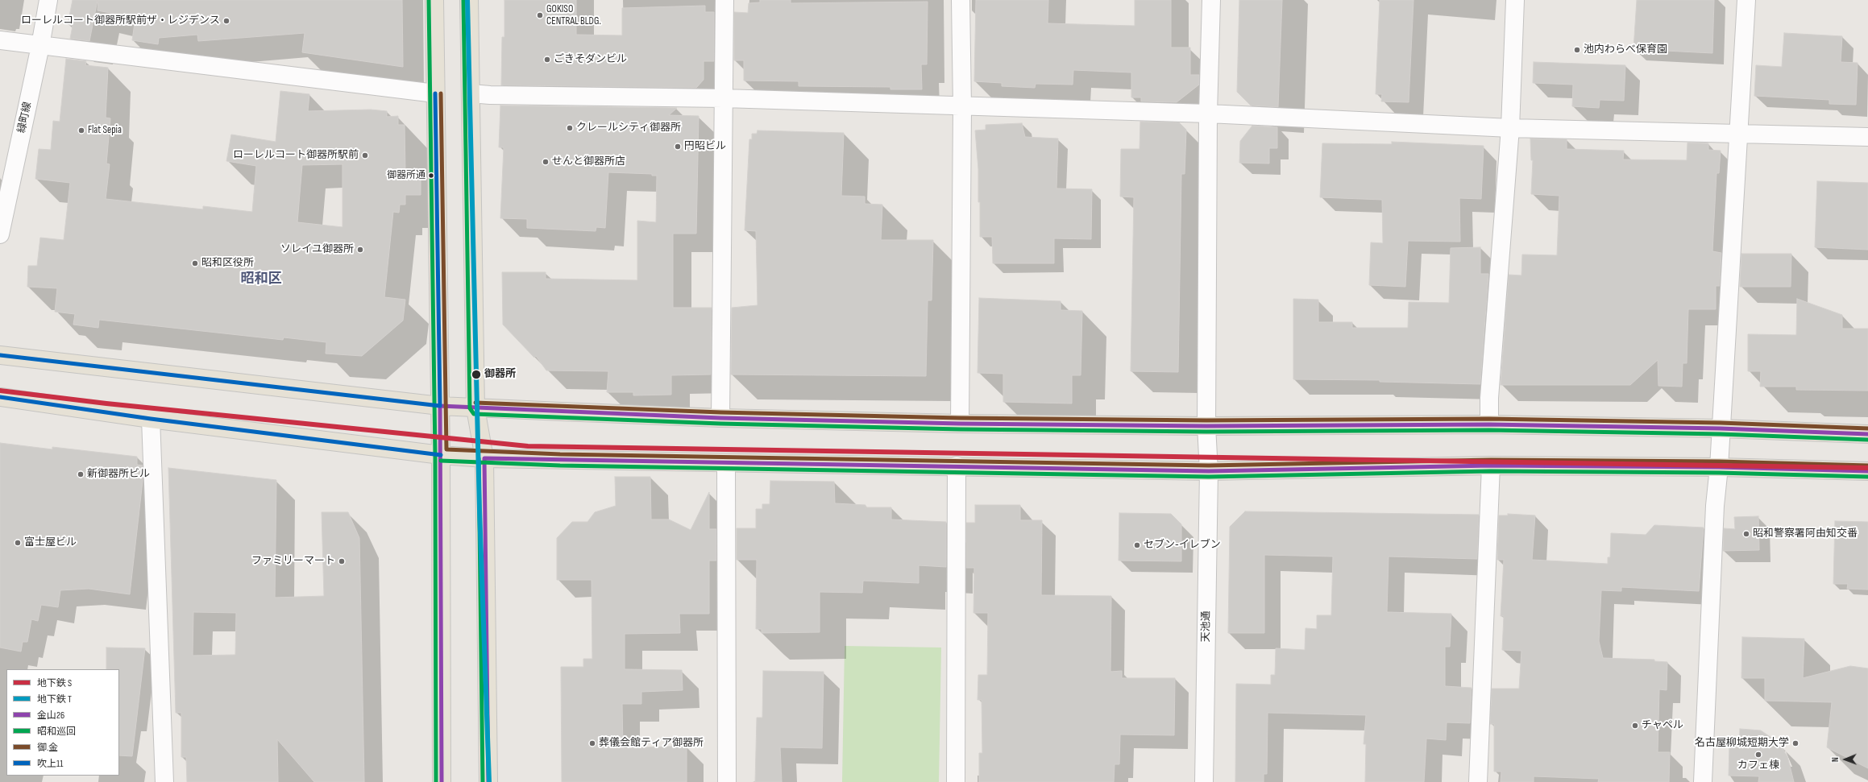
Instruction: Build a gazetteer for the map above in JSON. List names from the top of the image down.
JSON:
{
  "streets": {
    "street": ["緑町線", "天池通"]
  },
  "districts": ["昭和区"],
  "places": [
    "GOKISO CENTRAL BLDG.",
    "ローレルコート御器所駅前ザ・レジデンス",
    "池内わらべ保育園",
    "ごきそダンビル",
    "クレールシティ御器所",
    "Flat Sepia",
    "円昭ビル",
    "ローレルコート御器所駅前",
    "せんと御器所店",
    "御器所通",
    "ソレイユ御器所",
    "昭和区役所",
    "御器所",
    "新御器所ビル",
    "昭和警察署阿由知交番",
    "富士屋ビル",
    "セブン-イレブン",
    "ファミリーマート",
    "チャペル",
    "葬儀会館ティア御器所",
    "名古屋柳城短期大学",
    "カフェ棟"
  ],
  "lines": [
    "metro line T",
    "transit line 昭和巡回",
    "transit line 御.金",
    "transit line 吹上11",
    "metro line S",
    "transit line 金山26"
  ],
  "legend": [
    "地下鉄 S",
    "地下鉄 T",
    "金山26",
    "昭和巡回",
    "御.金",
    "吹上11"
  ],
  "north": "left"
}
